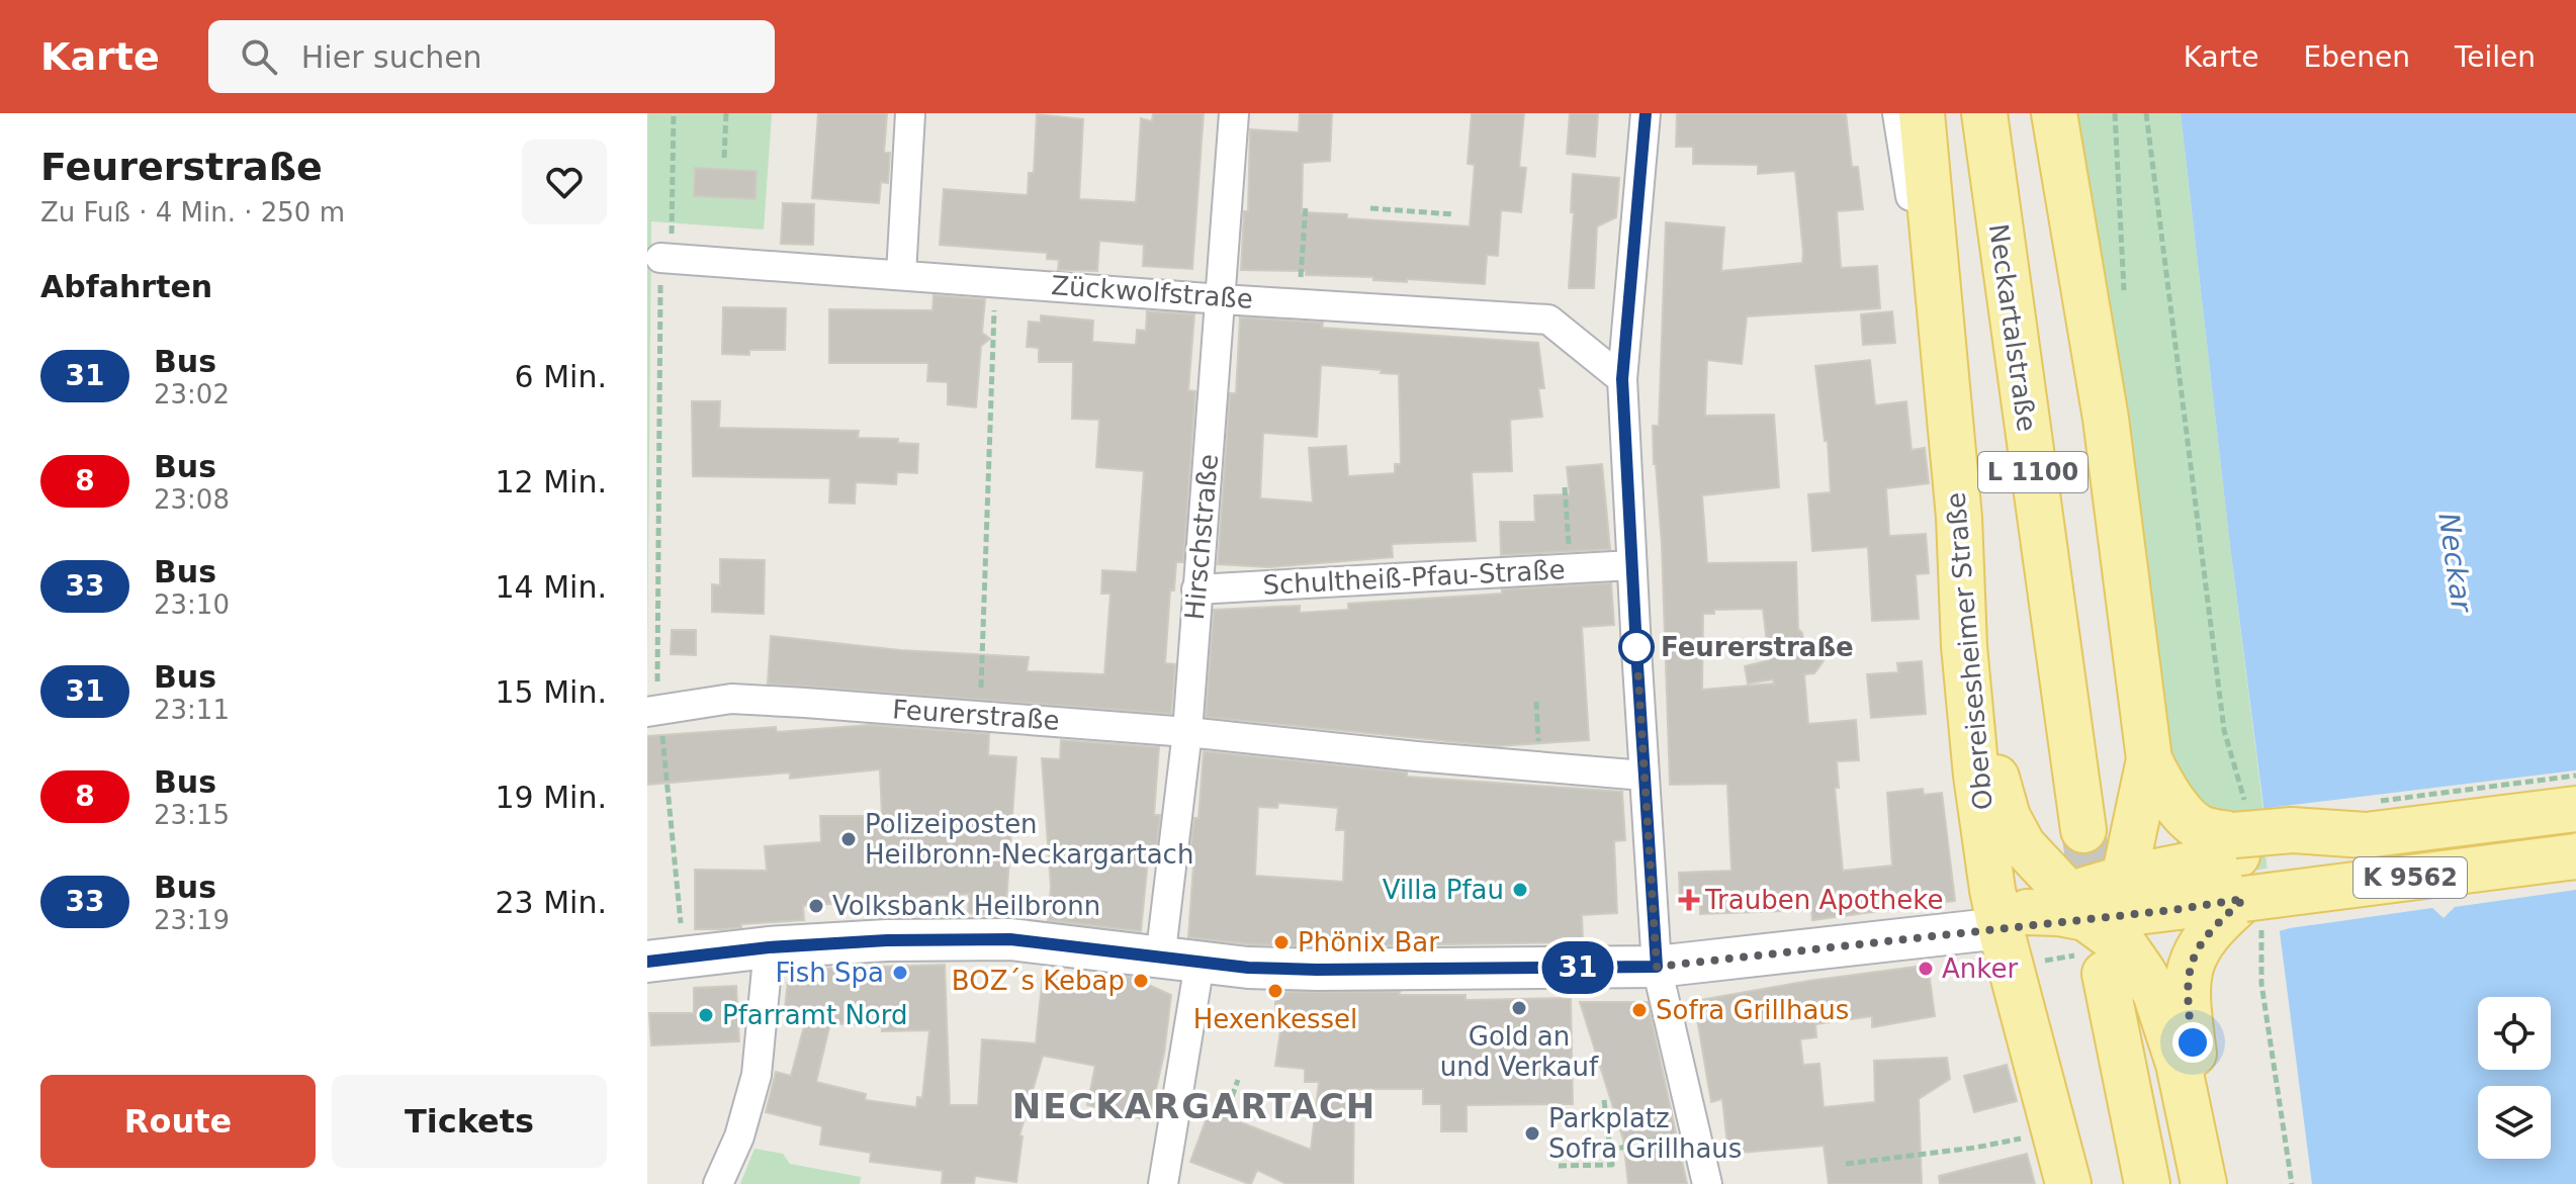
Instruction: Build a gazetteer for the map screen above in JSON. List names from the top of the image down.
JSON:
{
  "streets": {
    "main road": [
      "Neckartalstraße",
      "L 1100",
      "Obereisesheimer Straße",
      "K 9562"
    ],
    "street": [
      "Zückwolfstraße",
      "Hirschstraße",
      "Schultheiß-Pfau-Straße",
      "Feurerstraße"
    ]
  },
  "crossings": [
    ["Zückwolfstraße", "Hirschstraße"],
    ["Hirschstraße", "Schultheiß-Pfau-Straße"],
    ["Hirschstraße", "Feurerstraße"],
    ["Hirschstraße", "K 9562"],
    ["Obereisesheimer Straße", "K 9562"]
  ],
  "districts": ["NECKARGARTACH"],
  "water": ["Neckar"],
  "places": {
    "other": [
      "Feurerstraße",
      "Polizeiposten Heilbronn-Neckargartach",
      "Villa Pfau",
      "Volksbank Heilbronn",
      "Phönix Bar",
      "Anker",
      "Fish Spa",
      "BOZ´s Kebap",
      "Hexenkessel",
      "Gold an und Verkauf",
      "Sofra Grillhaus",
      "Pfarramt Nord",
      "Parkplatz Sofra Grillhaus"
    ],
    "health": ["Trauben Apotheke"]
  },
  "lines": ["bus line 31"],
  "page": {
    "header": "Karte",
    "search": "Hier suchen",
    "nav": ["Karte", "Ebenen", "Teilen"],
    "heading": [
      ["Feurerstraße", "Zu Fuß · 4 Min. · 250 m"],
      "Abfahrten"
    ],
    "on_map": "31",
    "list": [
      {
        "mark": "31",
        "name": "Bus",
        "note": "23:02",
        "value": "6 Min."
      },
      {
        "mark": "8",
        "name": "Bus",
        "note": "23:08",
        "value": "12 Min."
      },
      {
        "mark": "33",
        "name": "Bus",
        "note": "23:10",
        "value": "14 Min."
      },
      {
        "mark": "31",
        "name": "Bus",
        "note": "23:11",
        "value": "15 Min."
      },
      {
        "mark": "8",
        "name": "Bus",
        "note": "23:15",
        "value": "19 Min."
      },
      {
        "mark": "33",
        "name": "Bus",
        "note": "23:19",
        "value": "23 Min."
      }
    ],
    "buttons": ["Route", "Tickets"]
  }
}
